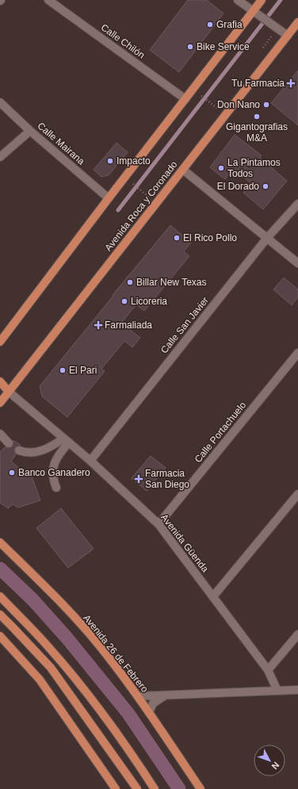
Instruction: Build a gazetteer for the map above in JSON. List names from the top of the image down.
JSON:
{
  "streets": {
    "main road": ["Avenida Roca y Coronado", "Avenida 26 de Febrero"],
    "street": [
      "Calle Chilón",
      "Calle Mairana",
      "Calle San Javier",
      "Calle Portachuelo",
      "Avenida Güenda"
    ]
  },
  "crossings": [
    ["Avenida Roca y Coronado", "Avenida Güenda"],
    ["Calle San Javier", "Avenida Güenda"],
    ["Calle Portachuelo", "Avenida Güenda"]
  ],
  "places": {
    "other": [
      "Grafia",
      "Bike Service",
      "Don Nano",
      "Gigantografias M&A",
      "Impacto",
      "La Pintamos Todos",
      "El Dorado",
      "El Rico Pollo",
      "Billar New Texas",
      "Licoreria",
      "El Pari",
      "Banco Ganadero"
    ],
    "health": ["Tu Farmacia", "Farmaliada", "Farmacia San Diego"]
  },
  "north": "bottom right"
}
